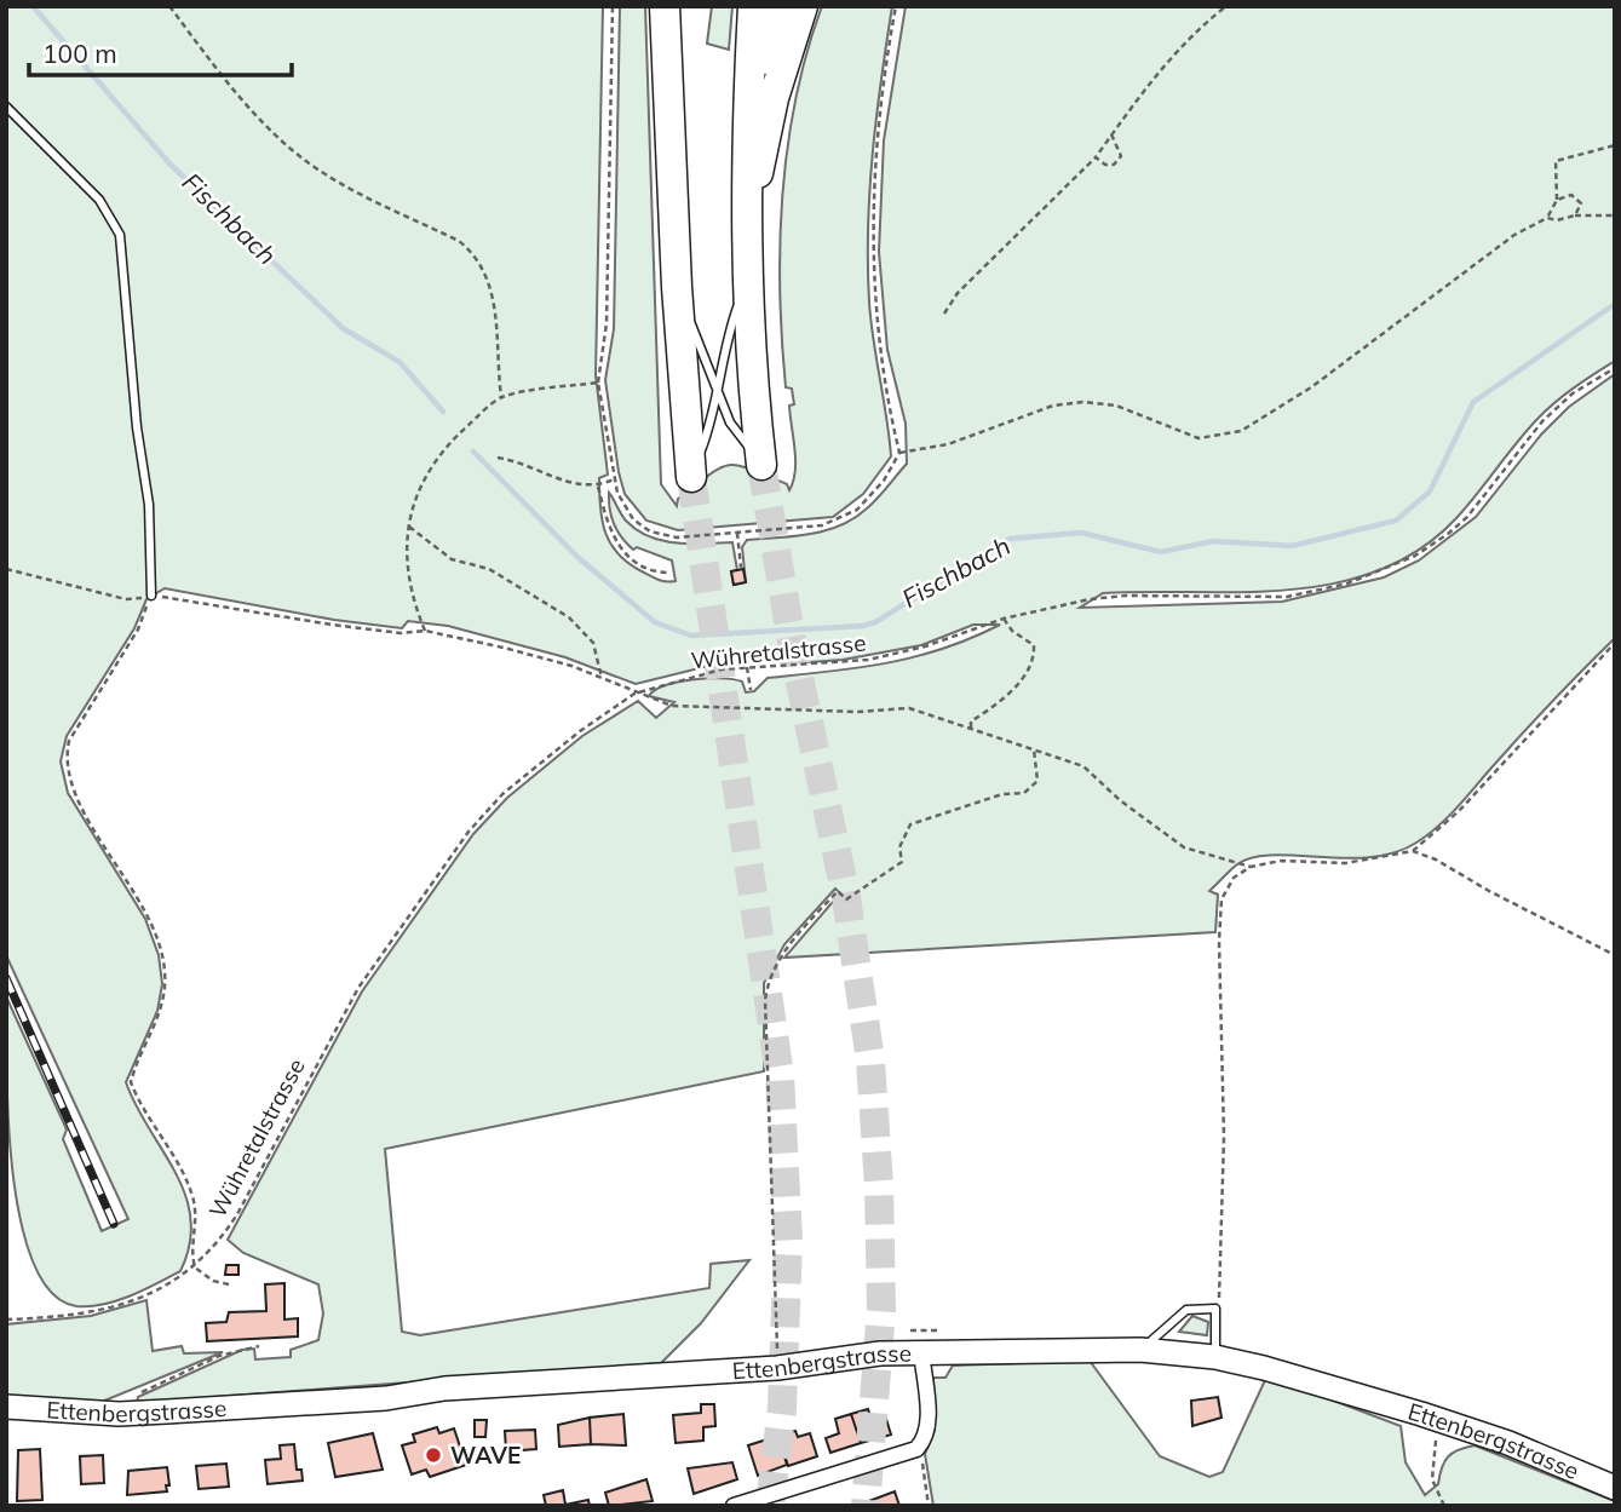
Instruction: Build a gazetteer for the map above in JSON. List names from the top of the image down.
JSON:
{
  "streets": {
    "street": ["Ettenbergstrasse"],
    "path": ["Wühretalstrasse"]
  },
  "water": ["Fischbach"],
  "places": ["WAVE"],
  "scale_bar": "100 m"
}
